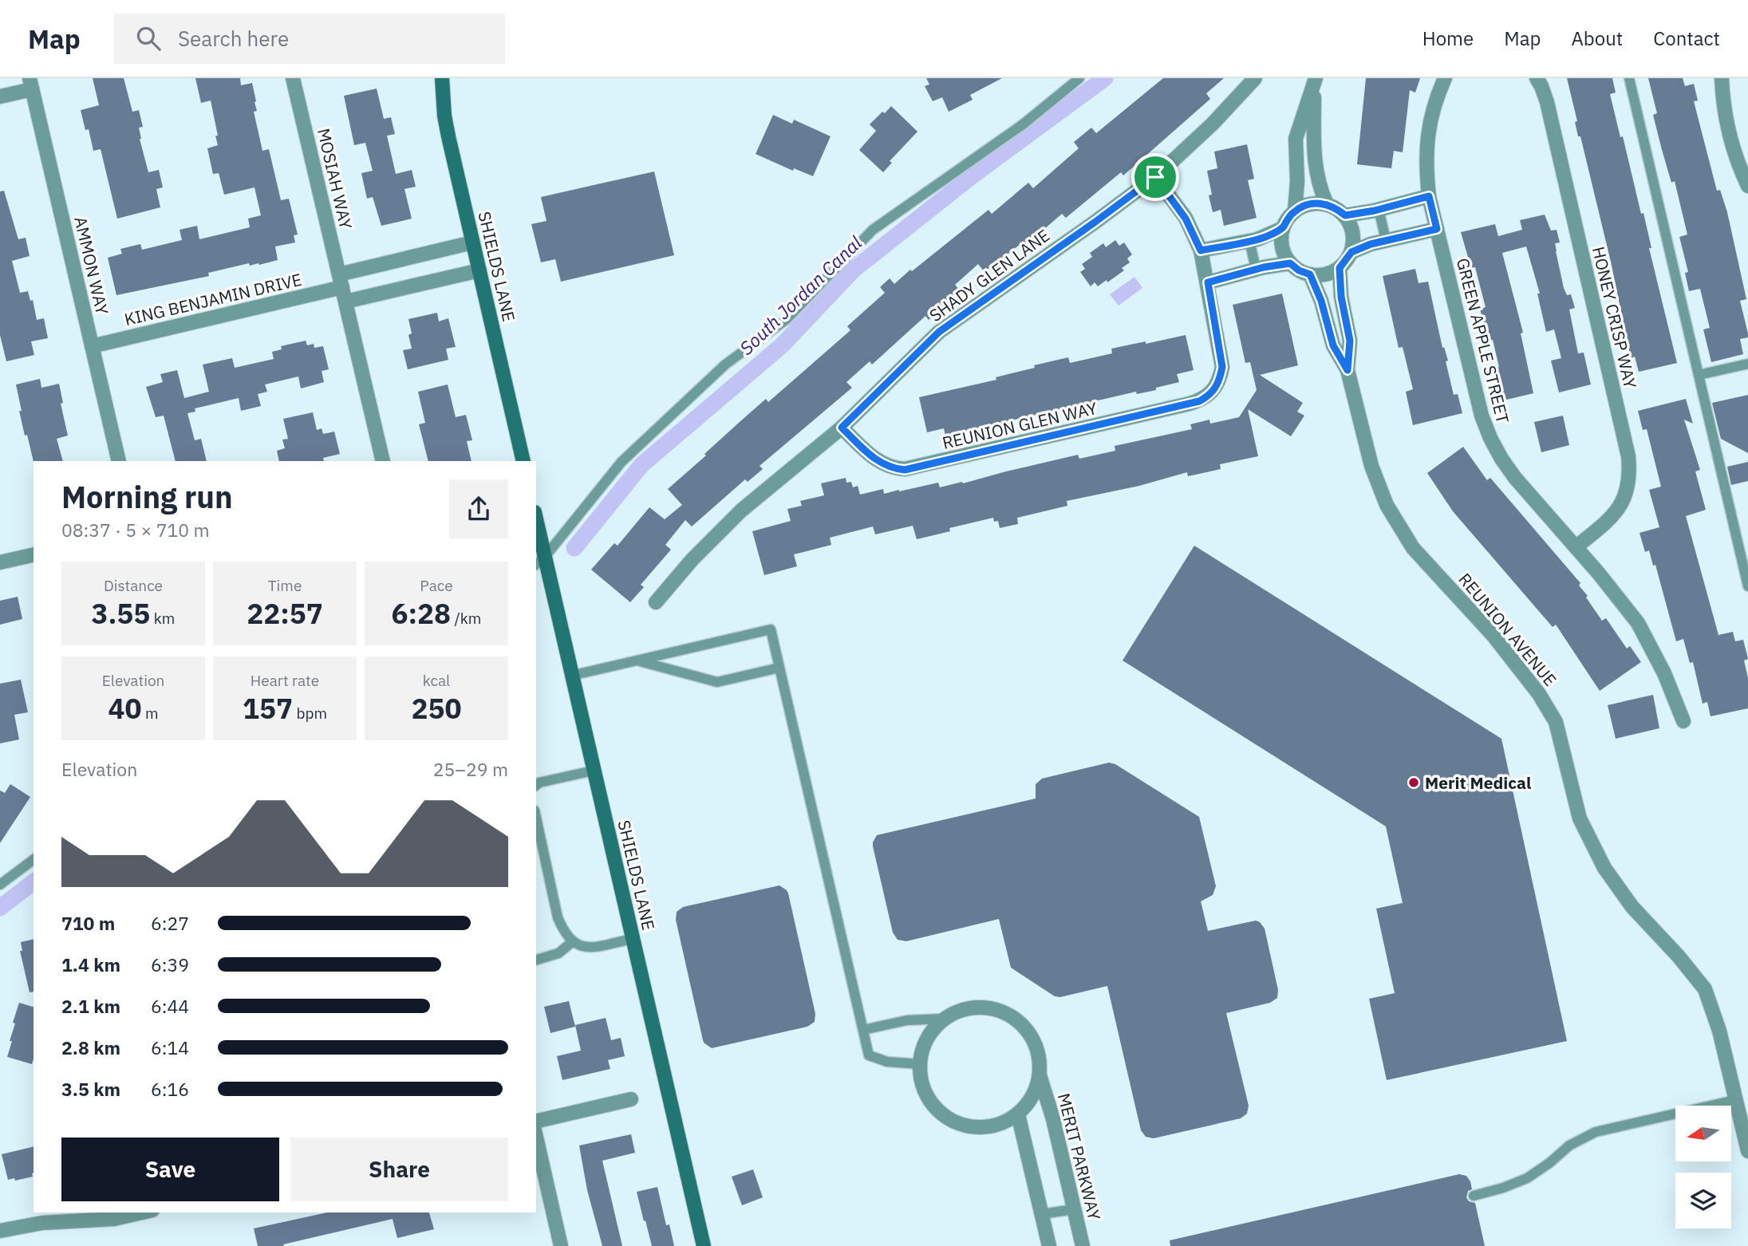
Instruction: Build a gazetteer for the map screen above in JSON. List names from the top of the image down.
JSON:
{
  "streets": {
    "main road": ["SHIELDS LANE"],
    "street": [
      "MOSIAH WAY",
      "AMMON WAY",
      "SHADY GLEN LANE",
      "KING BENJAMIN DRIVE",
      "HONEY CRISP WAY",
      "GREEN APPLE STREET",
      "REUNION GLEN WAY",
      "REUNION AVENUE",
      "MERIT PARKWAY"
    ]
  },
  "crossings": [
    ["MOSIAH WAY", "KING BENJAMIN DRIVE"],
    ["AMMON WAY", "KING BENJAMIN DRIVE"],
    ["SHIELDS LANE", "KING BENJAMIN DRIVE"],
    ["SHADY GLEN LANE", "REUNION GLEN WAY"],
    ["HONEY CRISP WAY", "GREEN APPLE STREET"]
  ],
  "water": ["South Jordan Canal"],
  "places": ["Merit Medical"],
  "north": "left",
  "page": {
    "header": "Map",
    "search": "Search here",
    "nav": [
      "Home",
      "Map",
      "About",
      "Contact"
    ],
    "heading": ["Morning run", "08:37 · 5 × 710 m"],
    "stats": [
      ["Distance", "3.55 km"],
      ["Time", "22:57"],
      ["Pace", "6:28 /km"],
      ["Elevation", "40 m"],
      ["Heart rate", "157 bpm"],
      ["kcal", "250"]
    ],
    "chart": ["Elevation", "25–29 m"],
    "list": [
      {
        "name": "710 m",
        "note": "6:27"
      },
      {
        "name": "1.4 km",
        "note": "6:39"
      },
      {
        "name": "2.1 km",
        "note": "6:44"
      },
      {
        "name": "2.8 km",
        "note": "6:14"
      },
      {
        "name": "3.5 km",
        "note": "6:16"
      }
    ],
    "buttons": ["Save", "Share"]
  }
}
